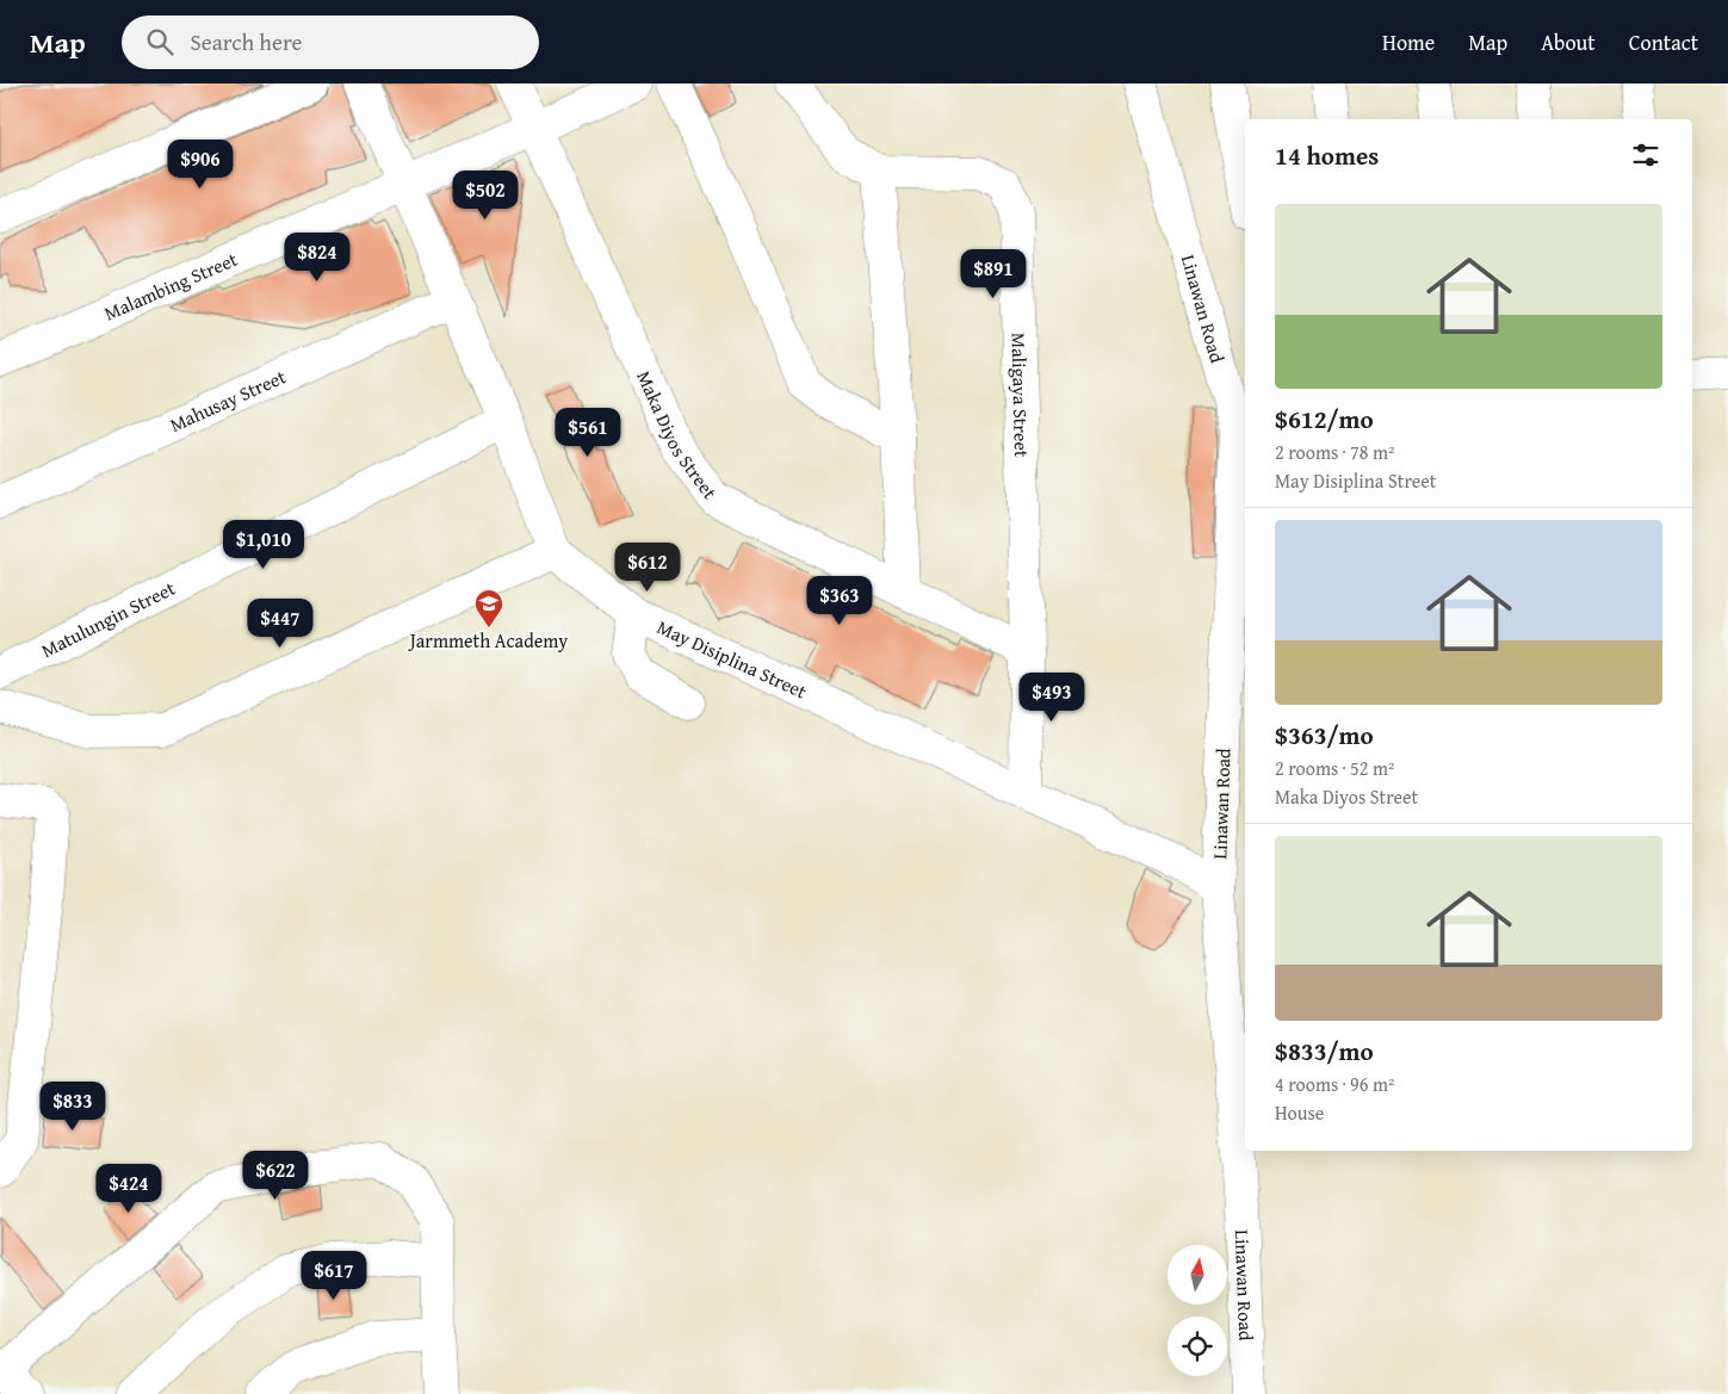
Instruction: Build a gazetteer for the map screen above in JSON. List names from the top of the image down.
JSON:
{
  "streets": {
    "street": [
      "Malambing Street",
      "Linawan Road",
      "Maligaya Street",
      "Mahusay Street",
      "Maka Diyos Street",
      "Matulungin Street",
      "May Disiplina Street"
    ]
  },
  "crossings": [
    ["Malambing Street", "Maka Diyos Street"],
    ["Linawan Road", "May Disiplina Street"],
    ["Maligaya Street", "Maka Diyos Street"],
    ["Maligaya Street", "May Disiplina Street"]
  ],
  "places": {
    "school or university": ["Jarmmeth Academy"]
  },
  "north": "top",
  "page": {
    "header": "Map",
    "search": "Search here",
    "nav": [
      "Home",
      "Map",
      "About",
      "Contact"
    ],
    "heading": "14 homes",
    "price": [
      "$906",
      "$502",
      "$824",
      "$891",
      "$561",
      "$1,010",
      "$612",
      "$363",
      "$447",
      "$493",
      "$833",
      "$622",
      "$424",
      "$617"
    ],
    "list": [
      {
        "name": "$612/mo",
        "note": "2 rooms · 78 m² · May Disiplina Street"
      },
      {
        "name": "$363/mo",
        "note": "2 rooms · 52 m² · Maka Diyos Street"
      },
      {
        "name": "$833/mo",
        "note": "4 rooms · 96 m² · House"
      }
    ]
  }
}
